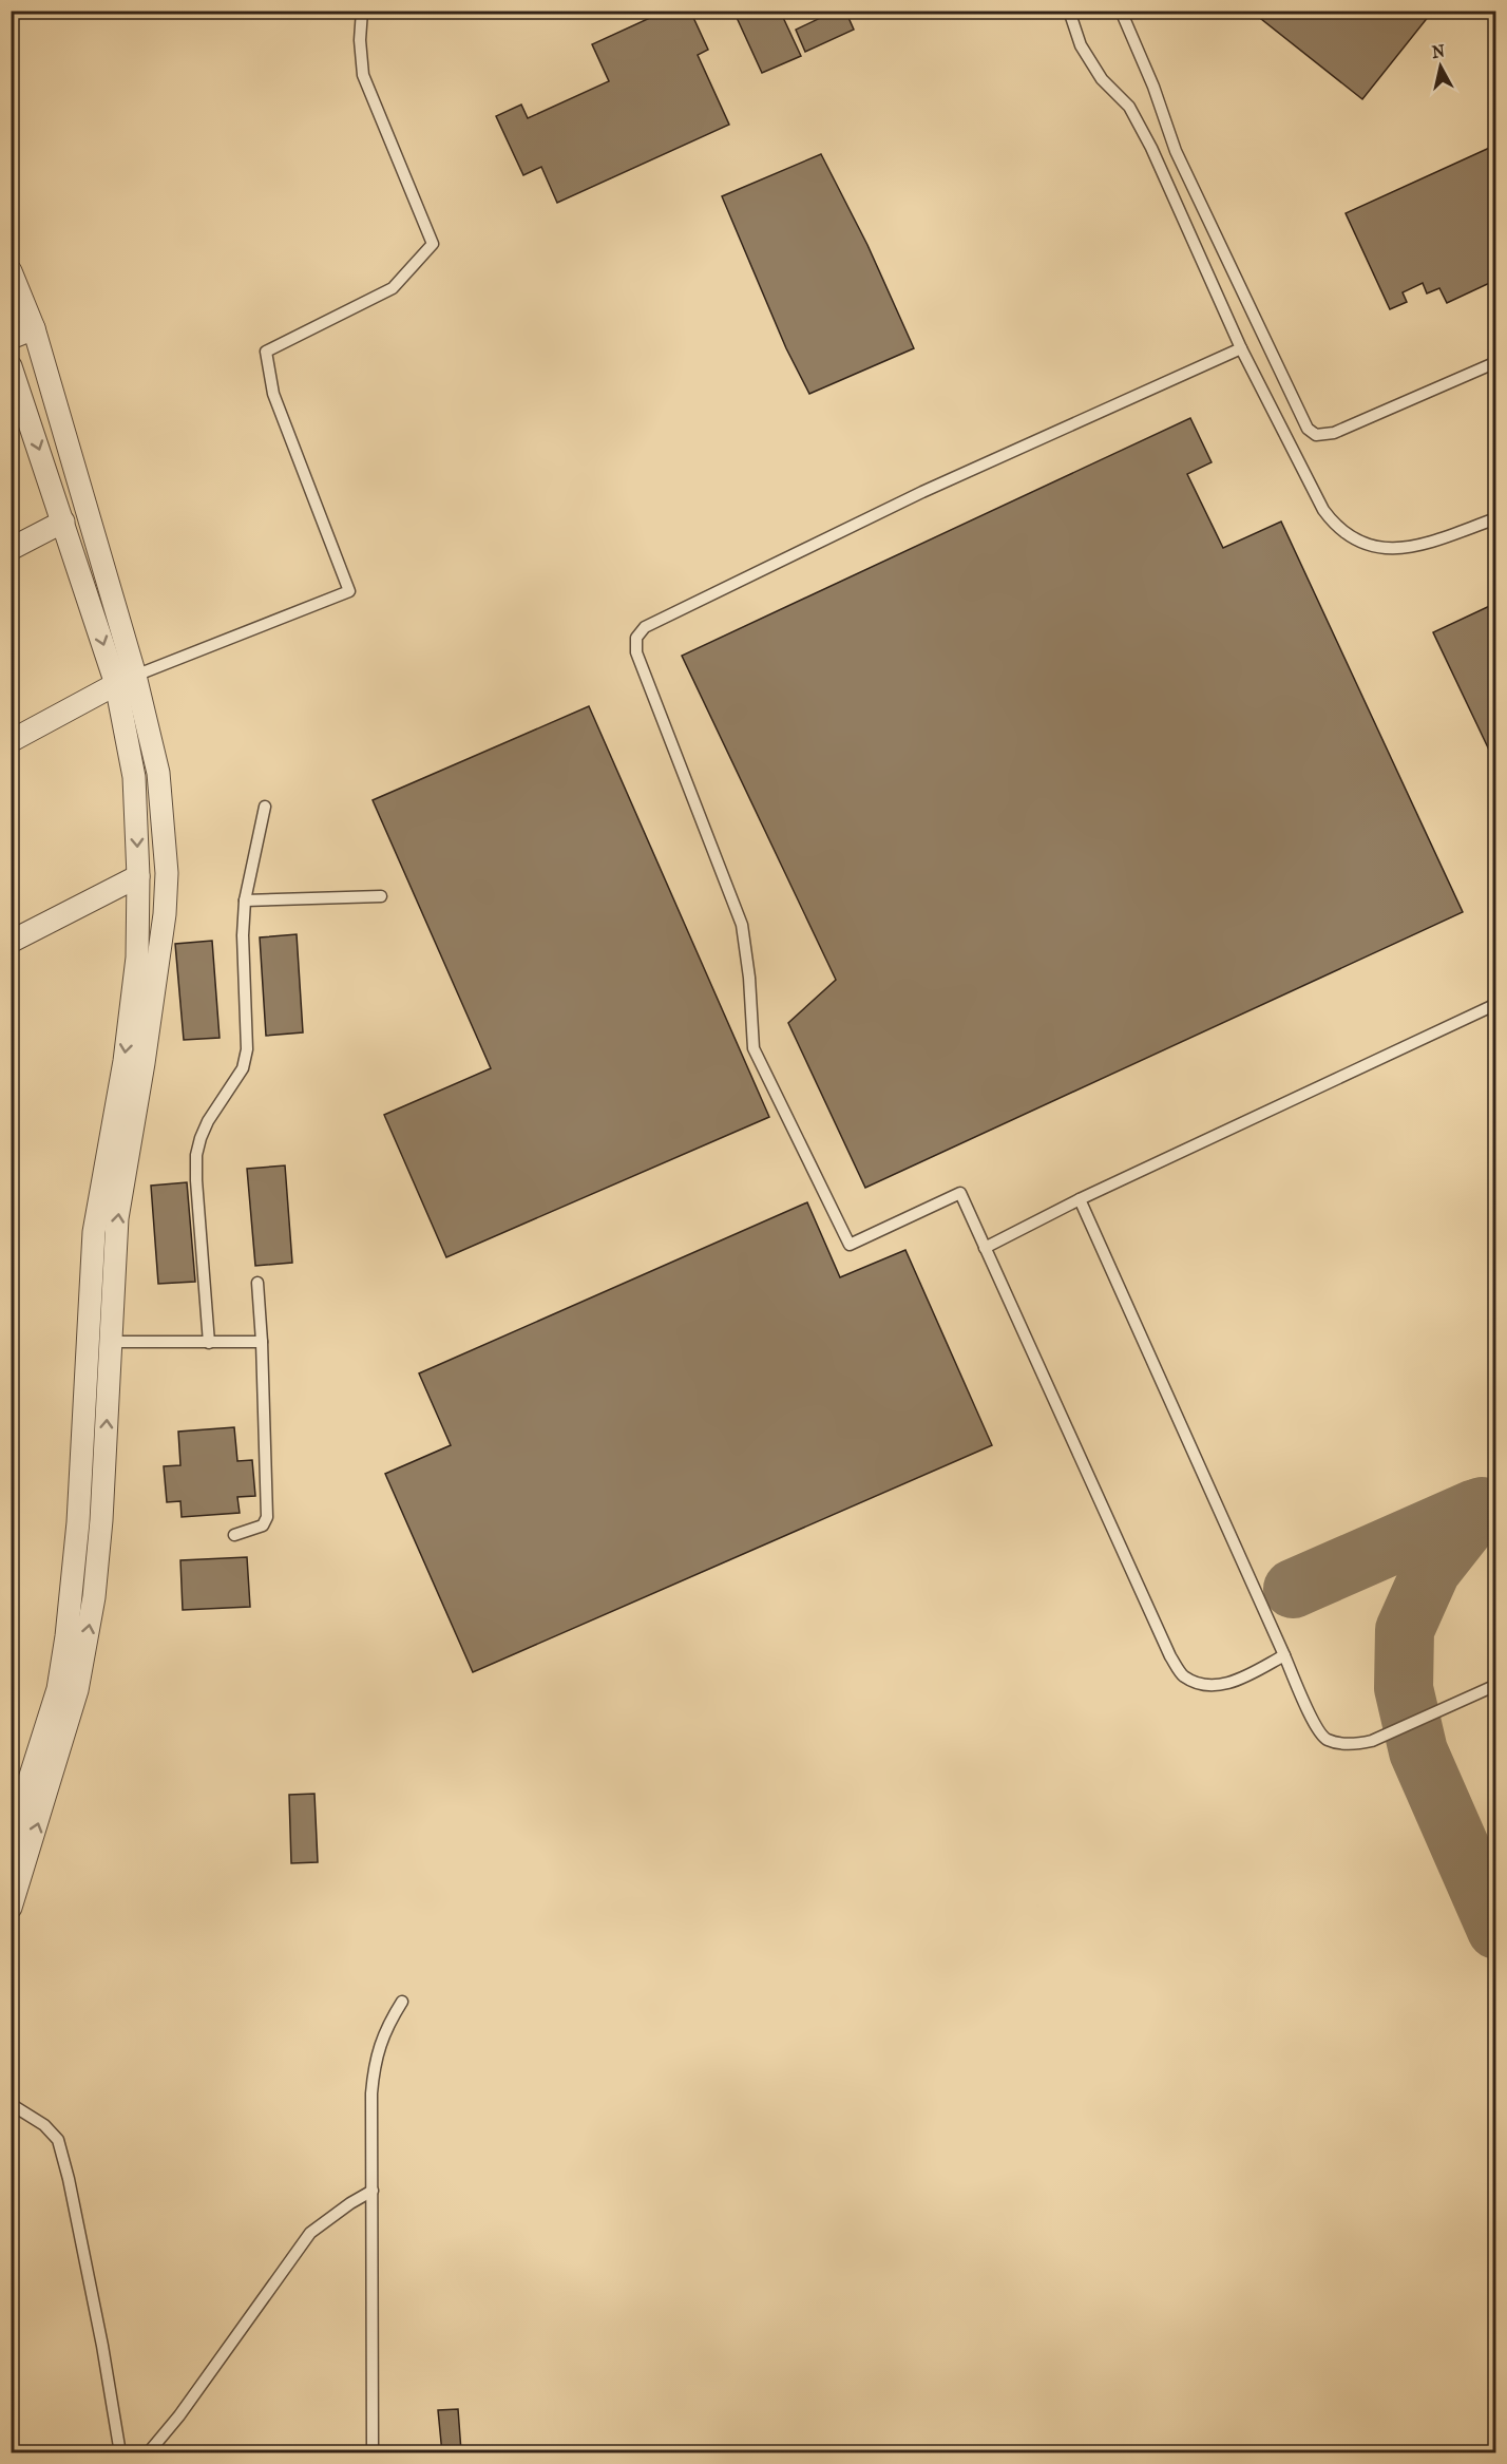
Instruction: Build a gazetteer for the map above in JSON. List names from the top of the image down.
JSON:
{
  "north": "top"
}
